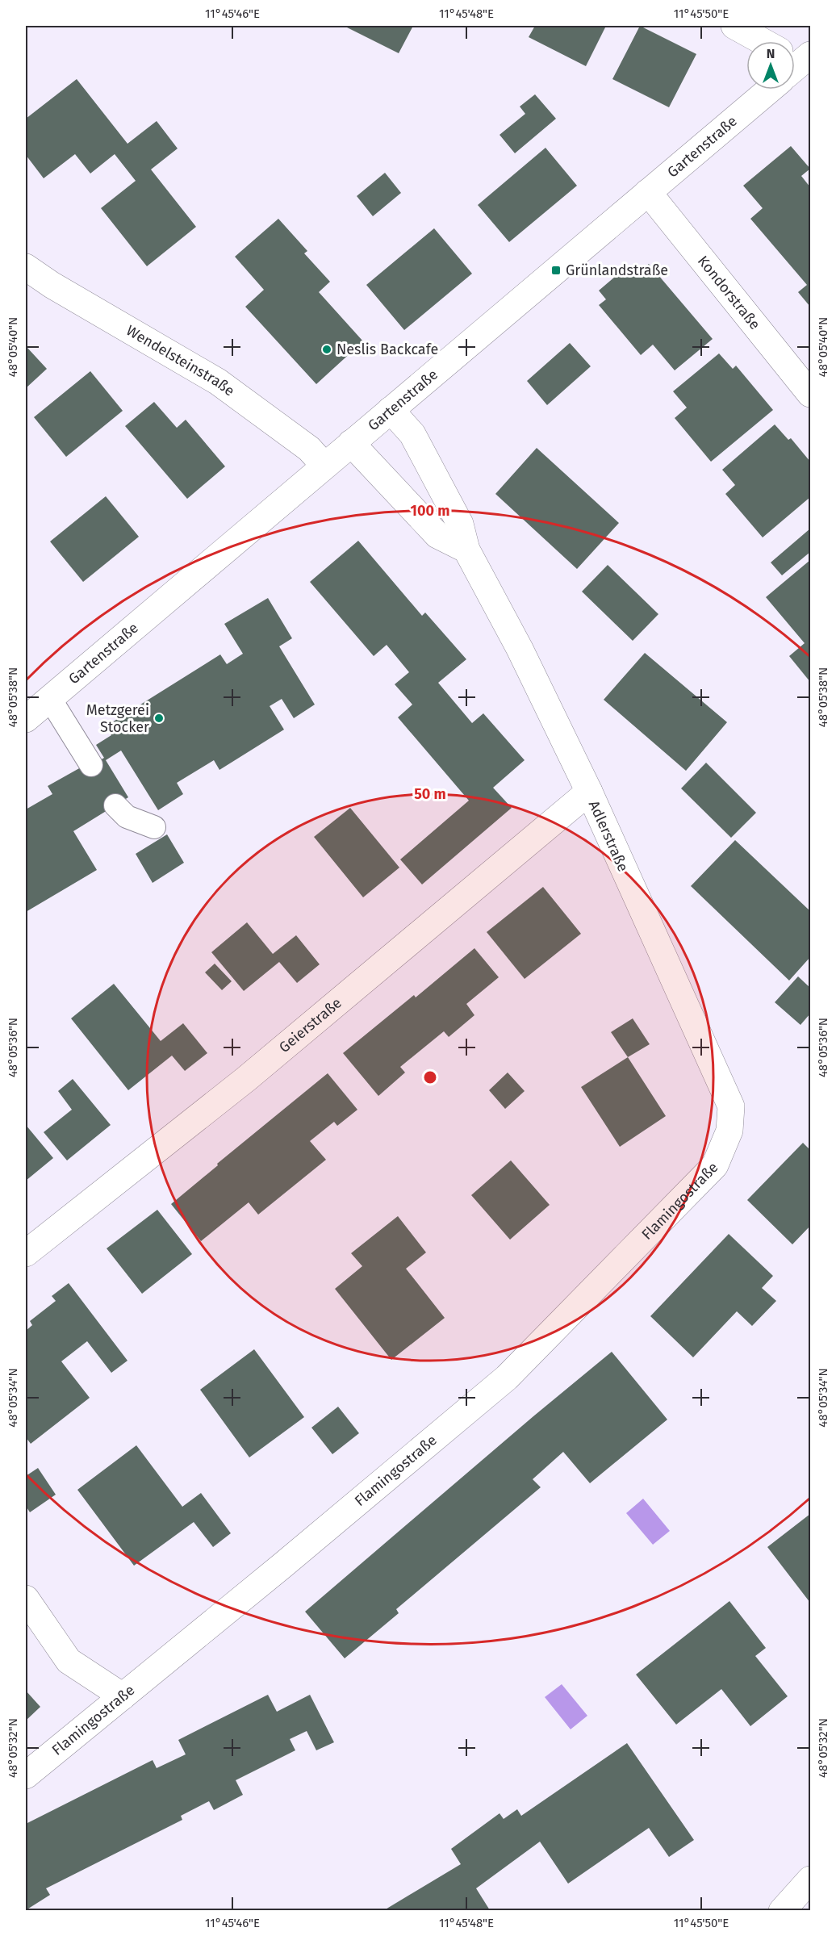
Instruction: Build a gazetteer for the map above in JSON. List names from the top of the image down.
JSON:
{
  "streets": {
    "street": [
      "Gartenstraße",
      "Kondorstraße",
      "Wendelsteinstraße",
      "Adlerstraße",
      "Geierstraße",
      "Flamingostraße"
    ]
  },
  "crossings": [
    ["Gartenstraße", "Kondorstraße"],
    ["Gartenstraße", "Wendelsteinstraße"],
    ["Gartenstraße", "Adlerstraße"],
    ["Adlerstraße", "Geierstraße"],
    ["Adlerstraße", "Flamingostraße"]
  ],
  "places": {
    "transit": ["Grünlandstraße"],
    "other": ["Neslis Backcafe", "Metzgerei Stocker"]
  },
  "north": "top",
  "coordinates": [
    "11°45'46\"E",
    "11°45'48\"E",
    "11°45'50\"E",
    "48°05'40\"N",
    "48°05'38\"N",
    "48°05'36\"N",
    "48°05'34\"N",
    "48°05'32\"N"
  ],
  "rings": ["100 m", "50 m"]
}
